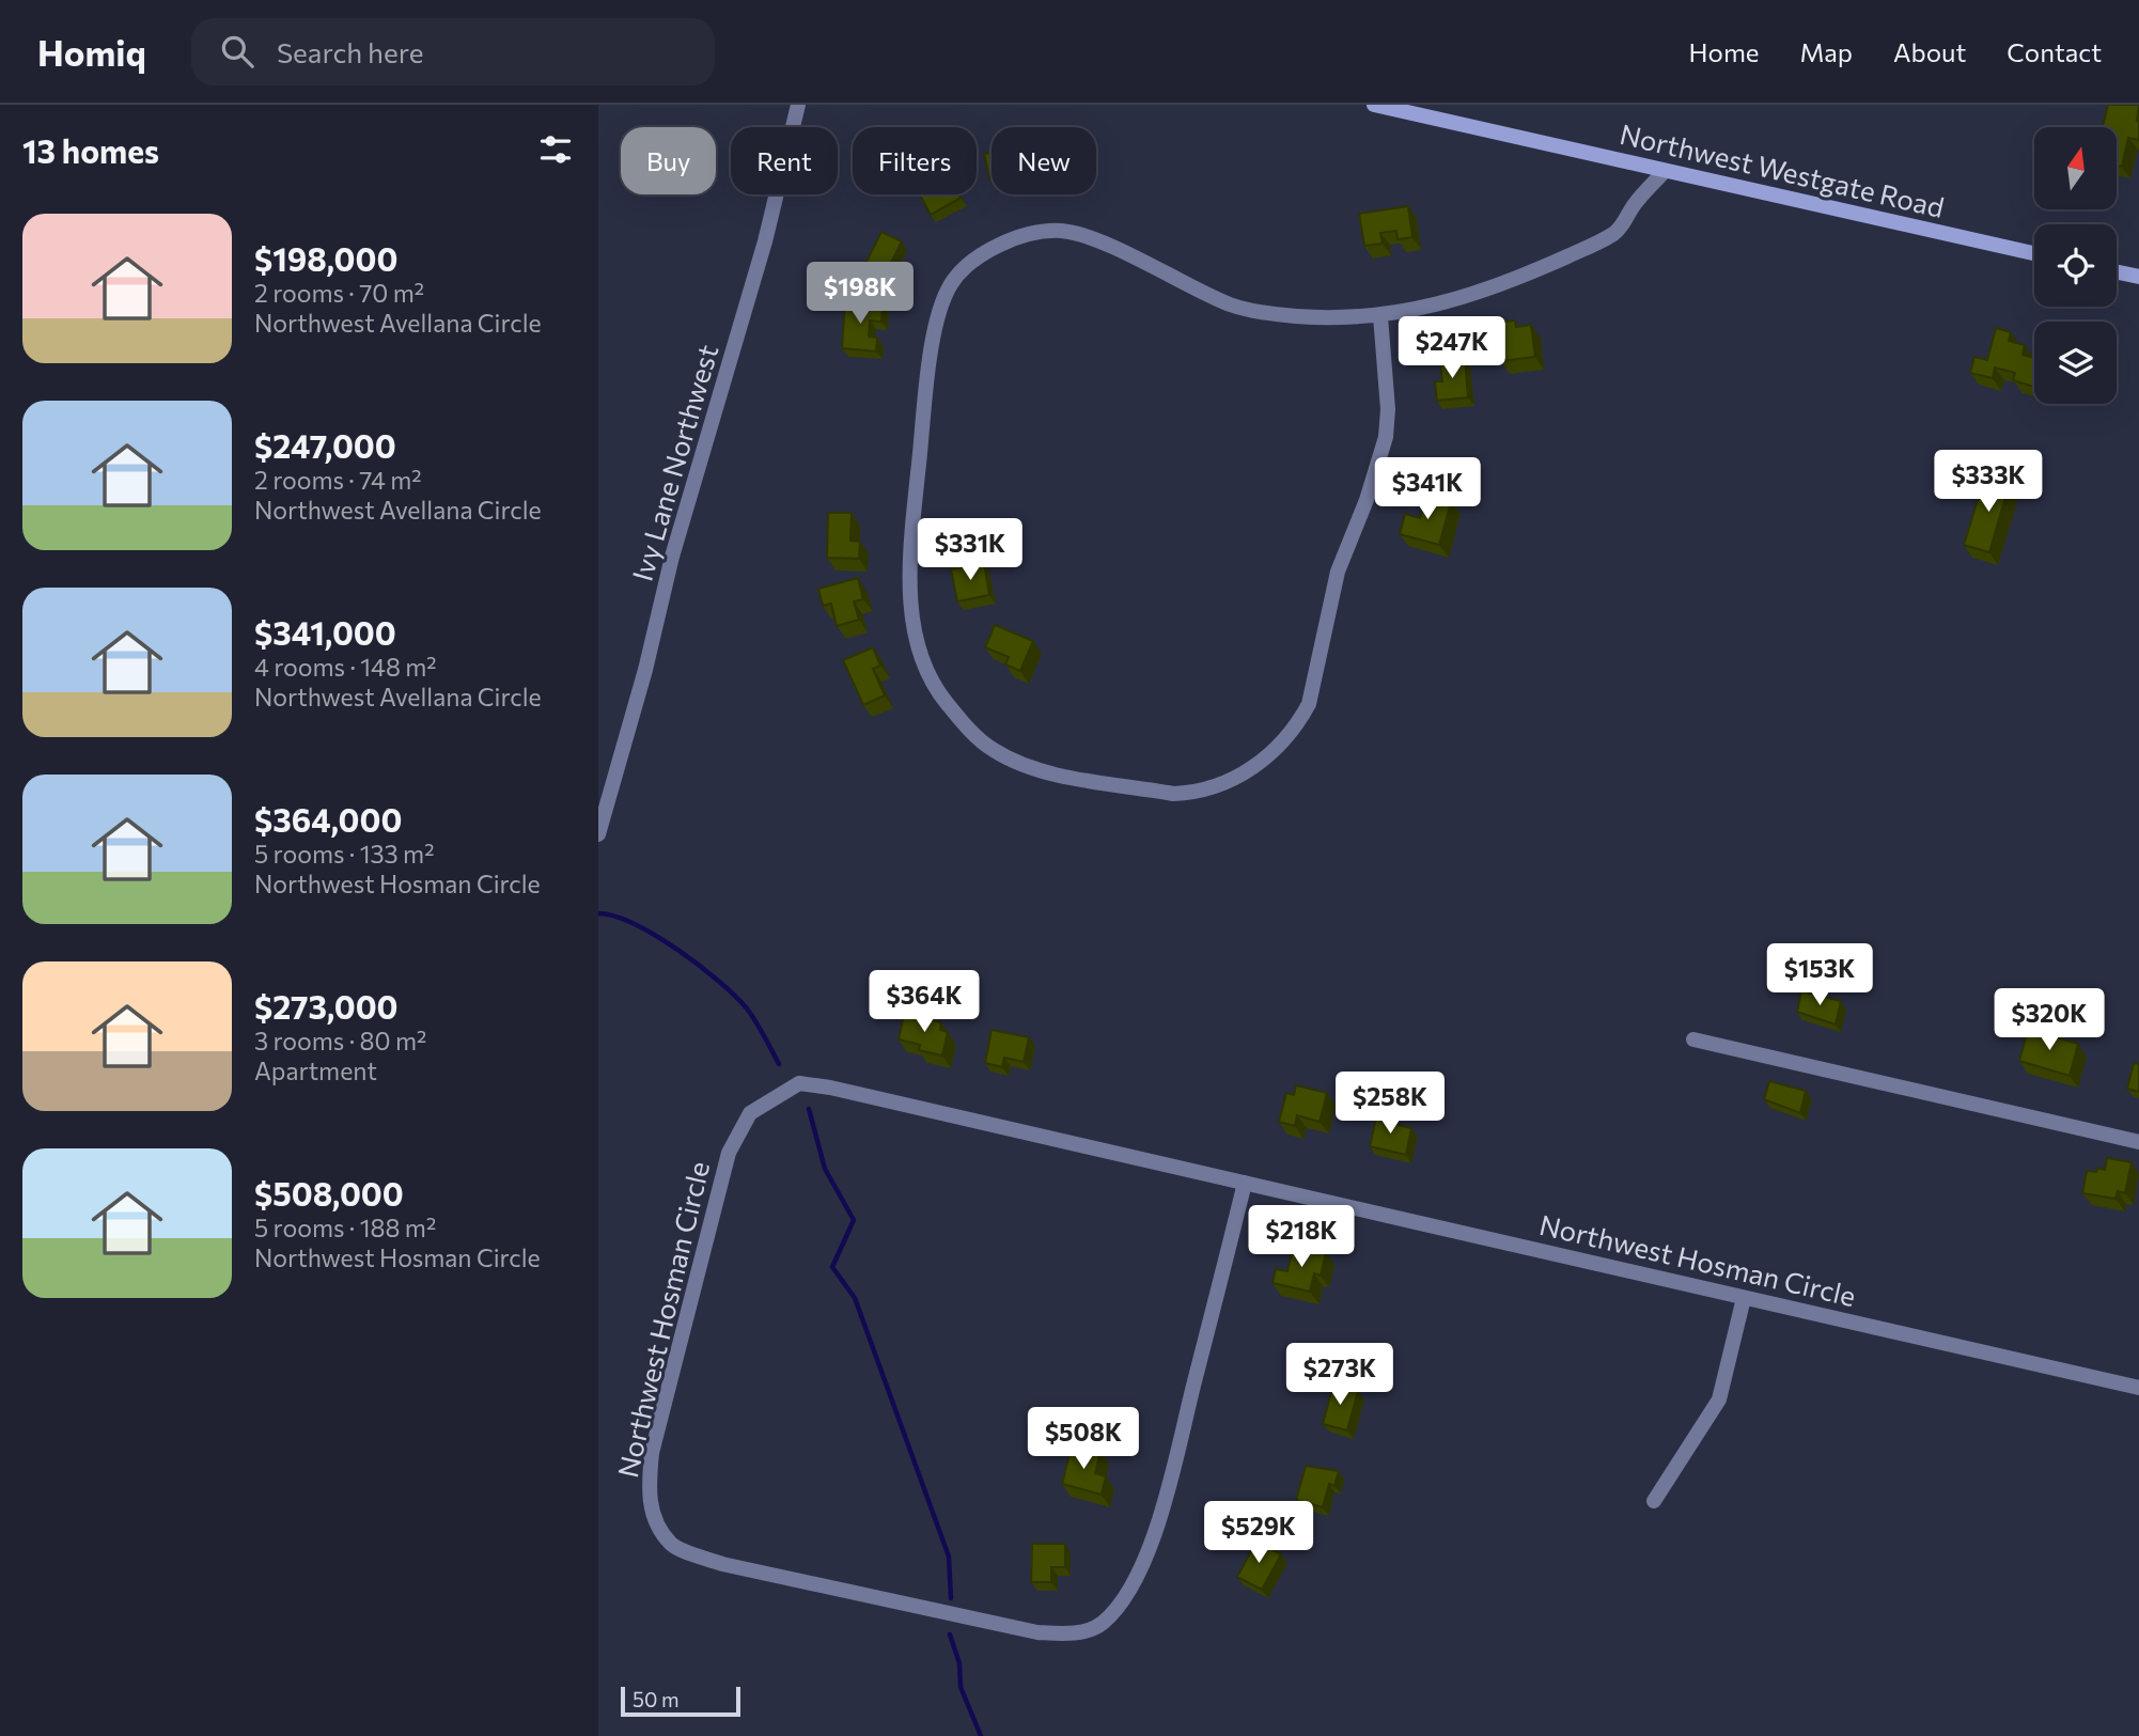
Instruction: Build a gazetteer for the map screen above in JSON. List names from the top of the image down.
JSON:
{
  "streets": {
    "street": ["Northwest Westgate Road", "Ivy Lane Northwest", "Northwest Hosman Circle"]
  },
  "scale_bar": "50 m",
  "north": "top",
  "page": {
    "header": "Homiq",
    "search": "Search here",
    "nav": [
      "Home",
      "Map",
      "About",
      "Contact"
    ],
    "heading": "13 homes",
    "chip": [
      "Buy",
      "Rent",
      "Filters",
      "New"
    ],
    "list": [
      {
        "name": "$198,000",
        "note": "2 rooms · 70 m² · Northwest Avellana Circle"
      },
      {
        "name": "$247,000",
        "note": "2 rooms · 74 m² · Northwest Avellana Circle"
      },
      {
        "name": "$341,000",
        "note": "4 rooms · 148 m² · Northwest Avellana Circle"
      },
      {
        "name": "$364,000",
        "note": "5 rooms · 133 m² · Northwest Hosman Circle"
      },
      {
        "name": "$273,000",
        "note": "3 rooms · 80 m² · Apartment"
      },
      {
        "name": "$508,000",
        "note": "5 rooms · 188 m² · Northwest Hosman Circle"
      }
    ],
    "price": [
      "$198K",
      "$247K",
      "$333K",
      "$341K",
      "$331K",
      "$153K",
      "$364K",
      "$320K",
      "$258K",
      "$218K",
      "$273K",
      "$508K",
      "$529K"
    ],
    "scale": "50 m"
  }
}
